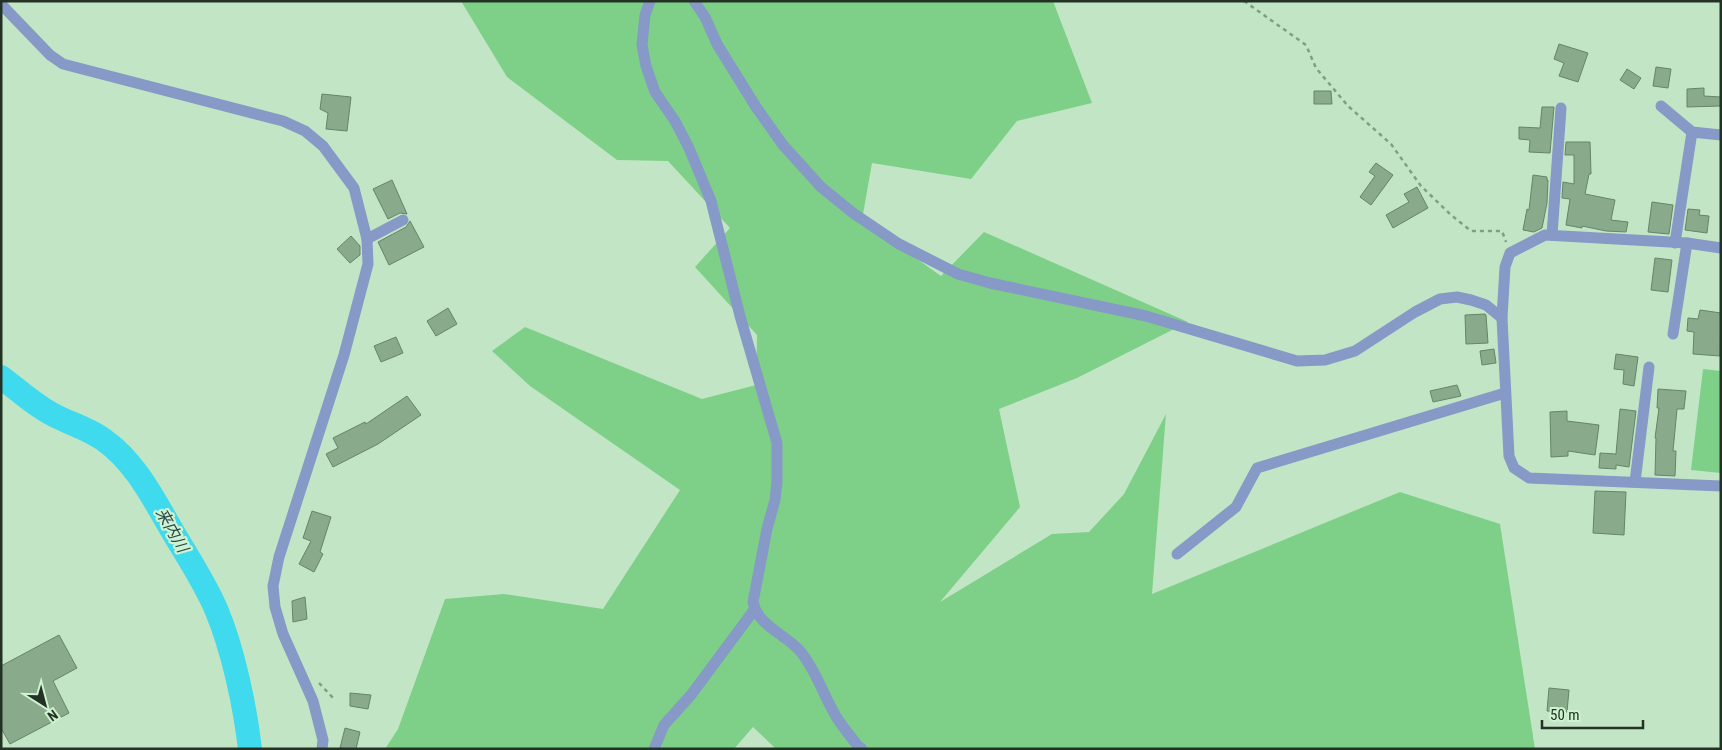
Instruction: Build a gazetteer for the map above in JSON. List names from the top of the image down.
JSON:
{
  "water": ["来内川"],
  "scale_bar": "50 m",
  "north": "bottom right"
}
